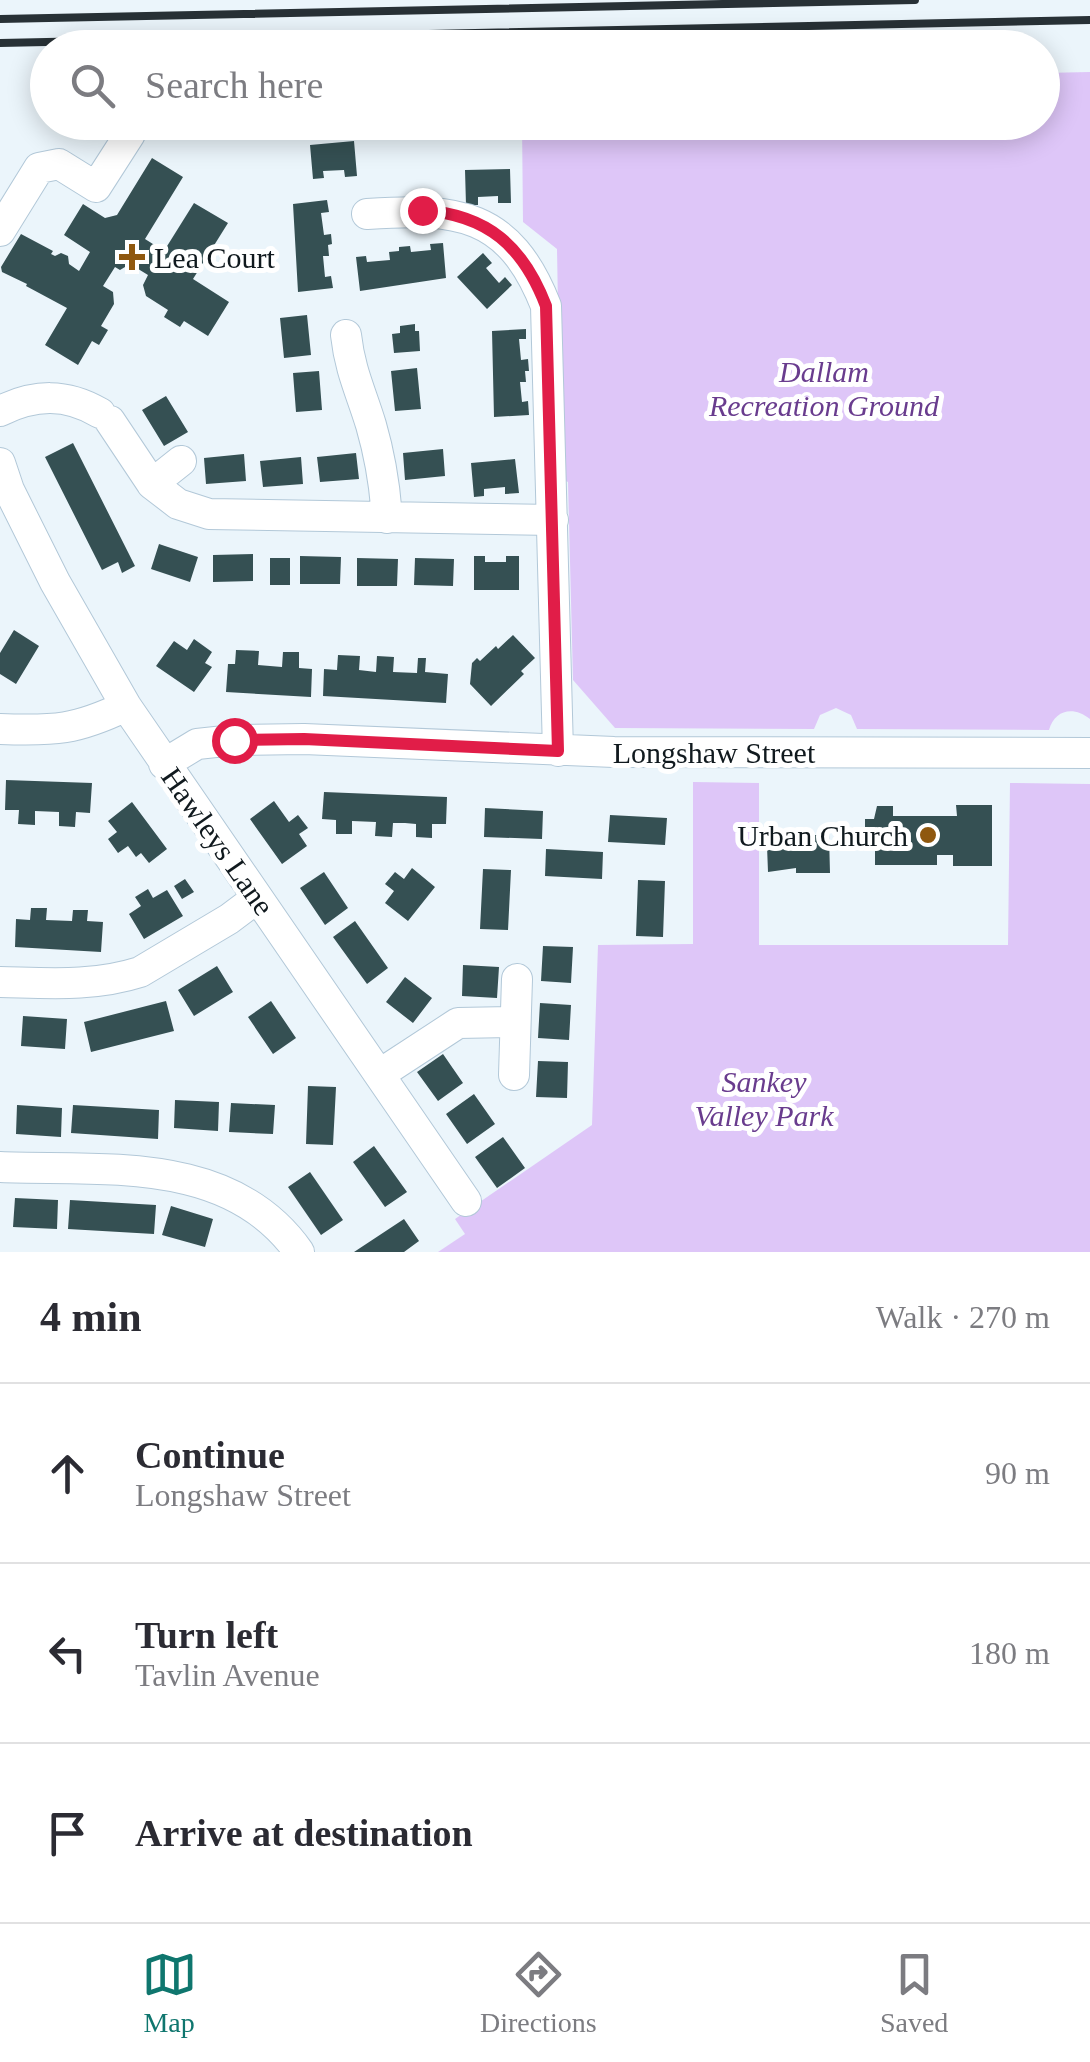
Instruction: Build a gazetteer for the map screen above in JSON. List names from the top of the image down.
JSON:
{
  "streets": {
    "street": ["Longshaw Street", "Hawleys Lane"]
  },
  "crossings": [
    ["Longshaw Street", "Hawleys Lane"]
  ],
  "parks": ["Dallam Recreation Ground", "Sankey Valley Park"],
  "places": {
    "health": ["Lea Court"],
    "other": ["Urban Church"]
  },
  "page": {
    "search": "Search here",
    "heading": ["4 min", "Walk · 270 m"],
    "list": [
      ["Continue", "Longshaw Street", "90 m"],
      ["Turn left", "Tavlin Avenue", "180 m"],
      "Arrive at destination"
    ],
    "nav": ["Map", "Directions", "Saved"]
  }
}
